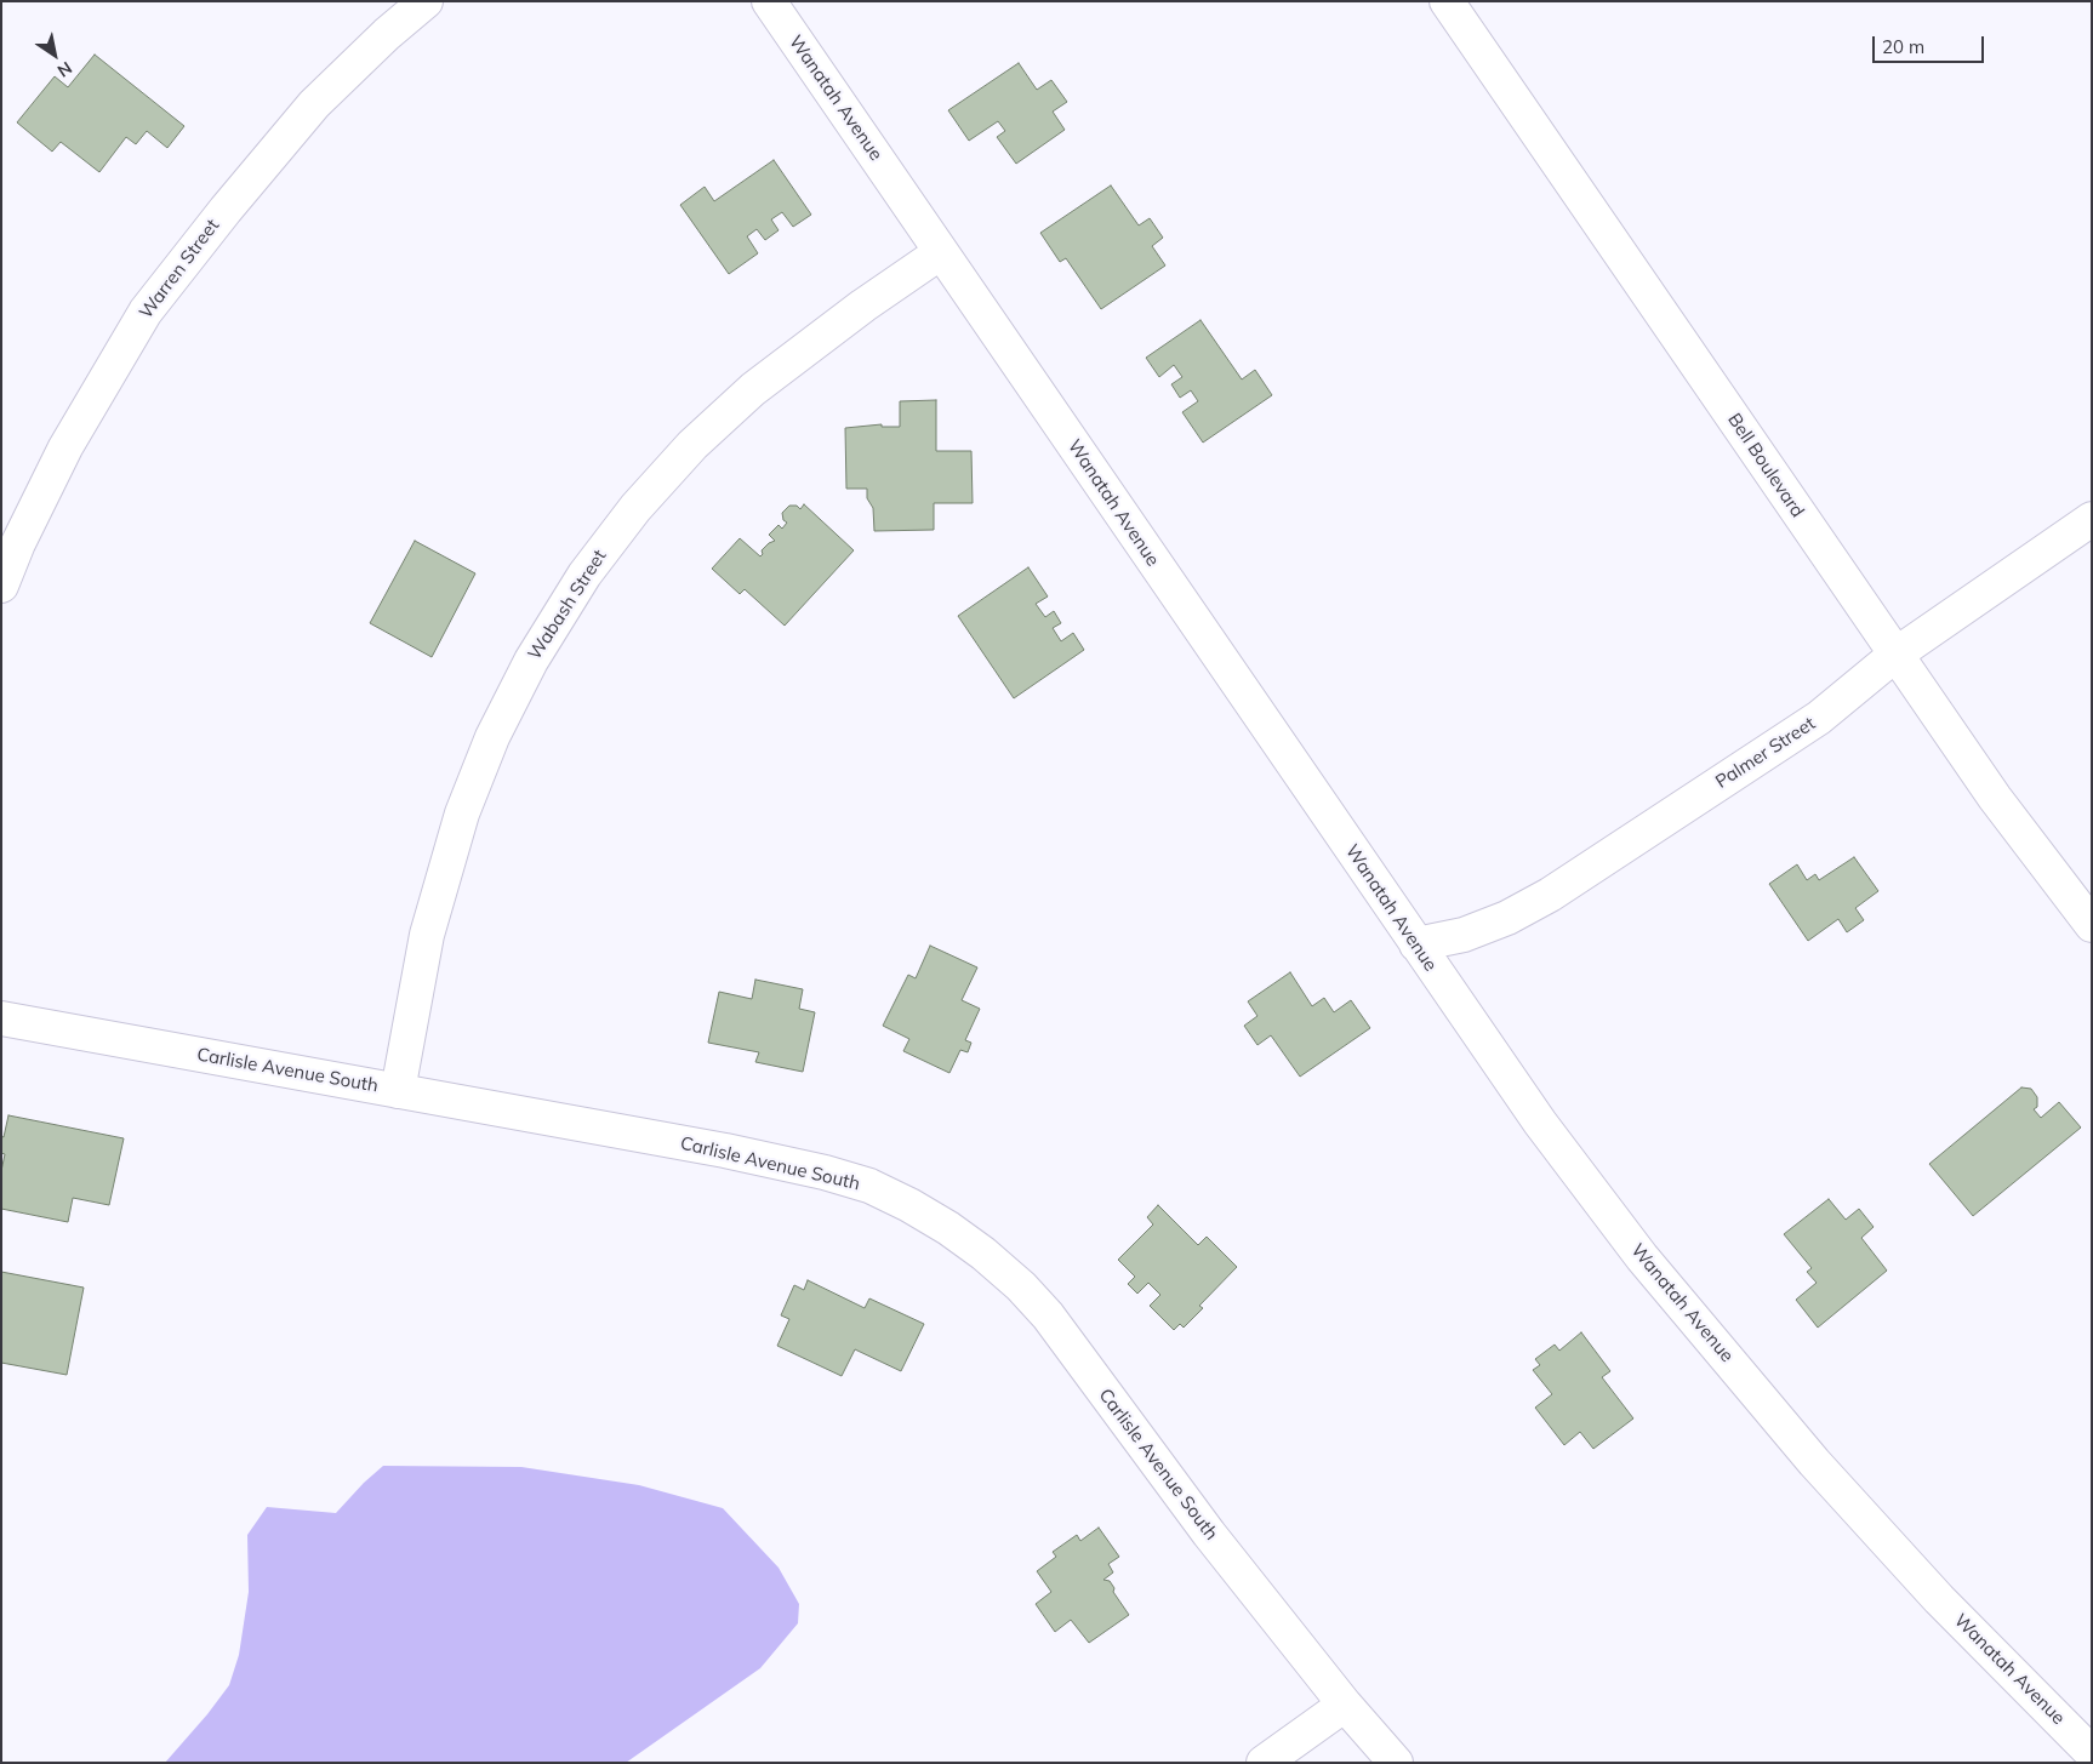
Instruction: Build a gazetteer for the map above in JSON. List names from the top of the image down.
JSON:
{
  "streets": {
    "street": [
      "Wanatah Avenue",
      "Warren Street",
      "Bell Boulevard",
      "Wabash Street",
      "Palmer Street",
      "Carlisle Avenue South"
    ]
  },
  "crossings": [
    ["Wanatah Avenue", "Wabash Street"],
    ["Wanatah Avenue", "Palmer Street"],
    ["Bell Boulevard", "Palmer Street"],
    ["Wabash Street", "Carlisle Avenue South"]
  ],
  "scale_bar": "20 m",
  "north": "bottom right"
}
